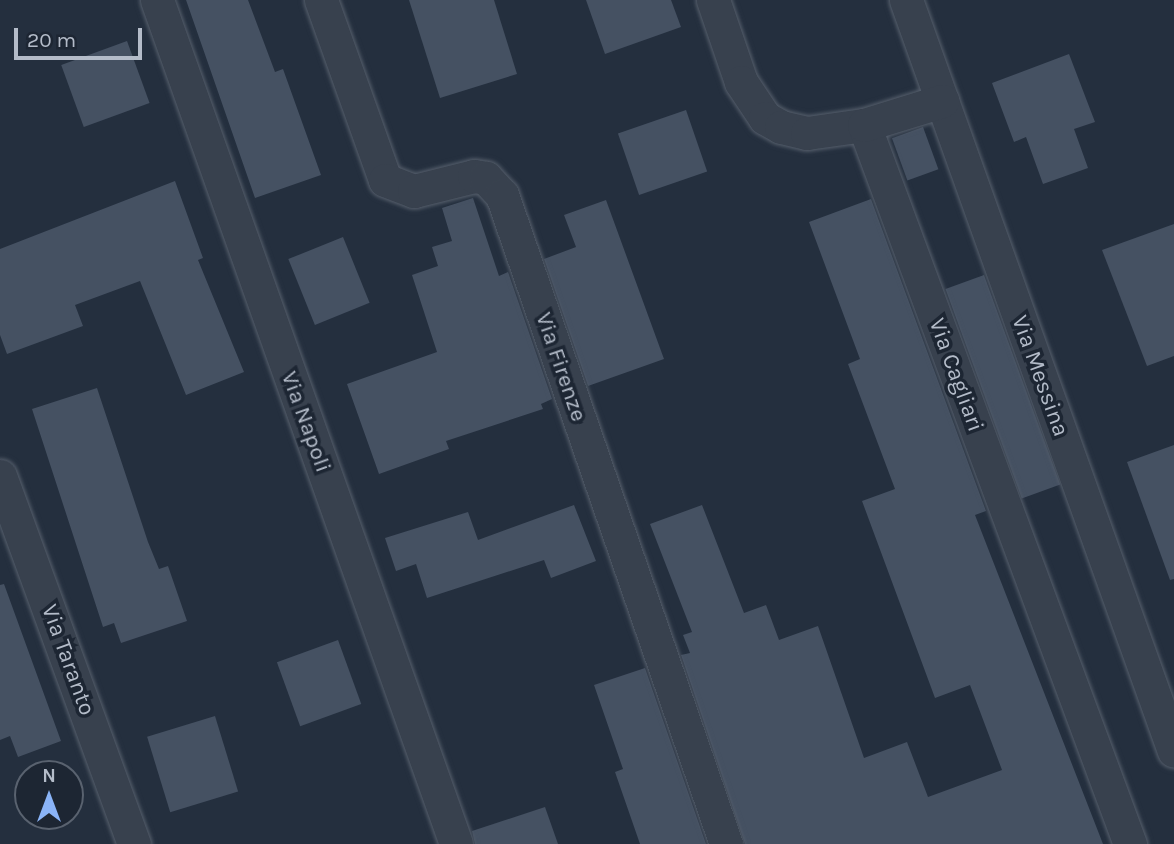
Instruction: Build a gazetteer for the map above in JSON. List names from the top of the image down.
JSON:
{
  "streets": {
    "street": [
      "Via Firenze",
      "Via Cagliari",
      "Via Messina",
      "Via Napoli",
      "Via Taranto"
    ]
  },
  "scale_bar": "20 m",
  "north": "top"
}
